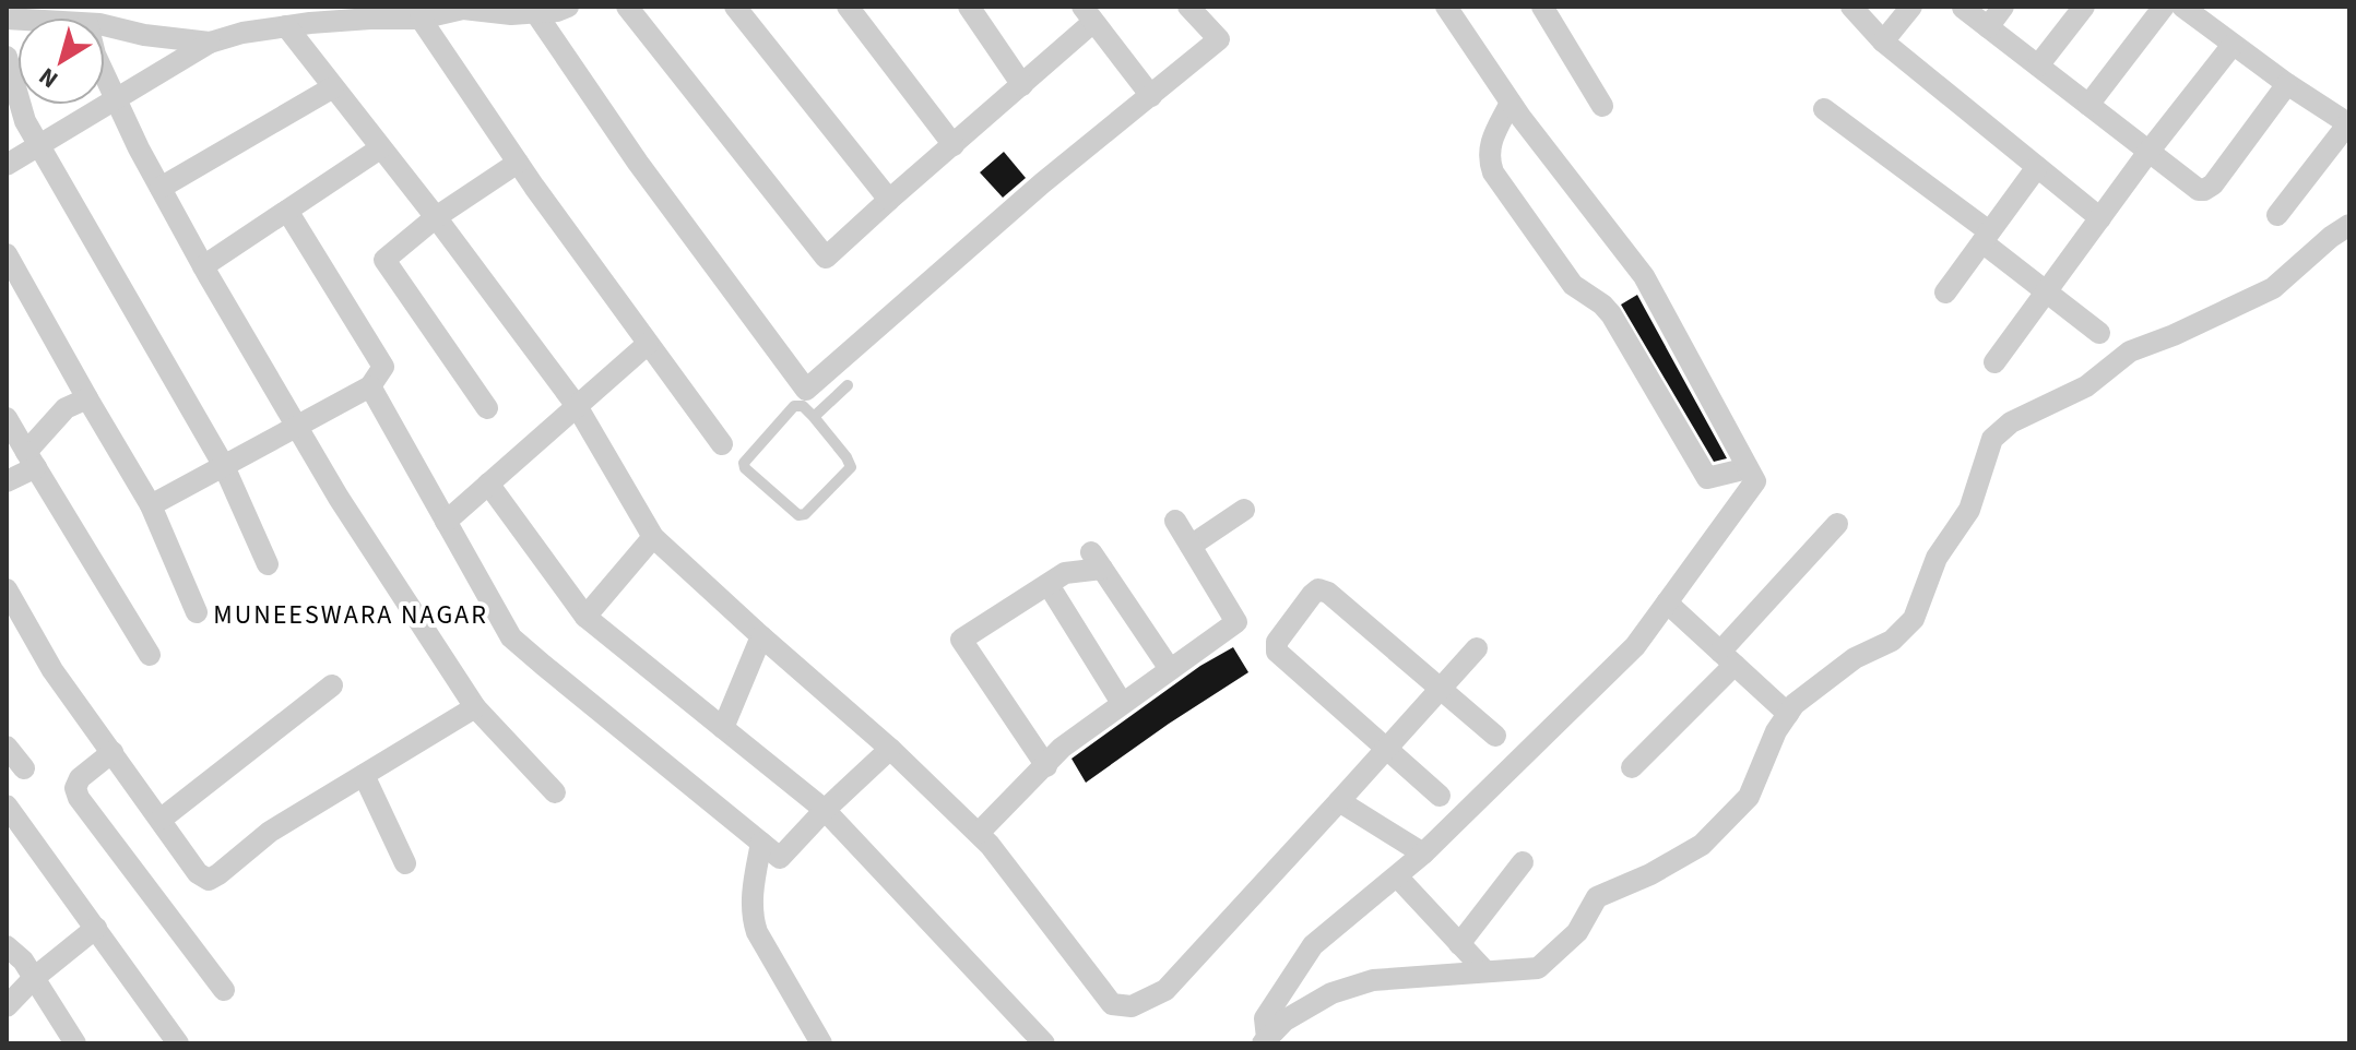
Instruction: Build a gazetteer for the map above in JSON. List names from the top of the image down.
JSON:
{
  "districts": ["MUNEESWARA NAGAR"],
  "north": "bottom left"
}
